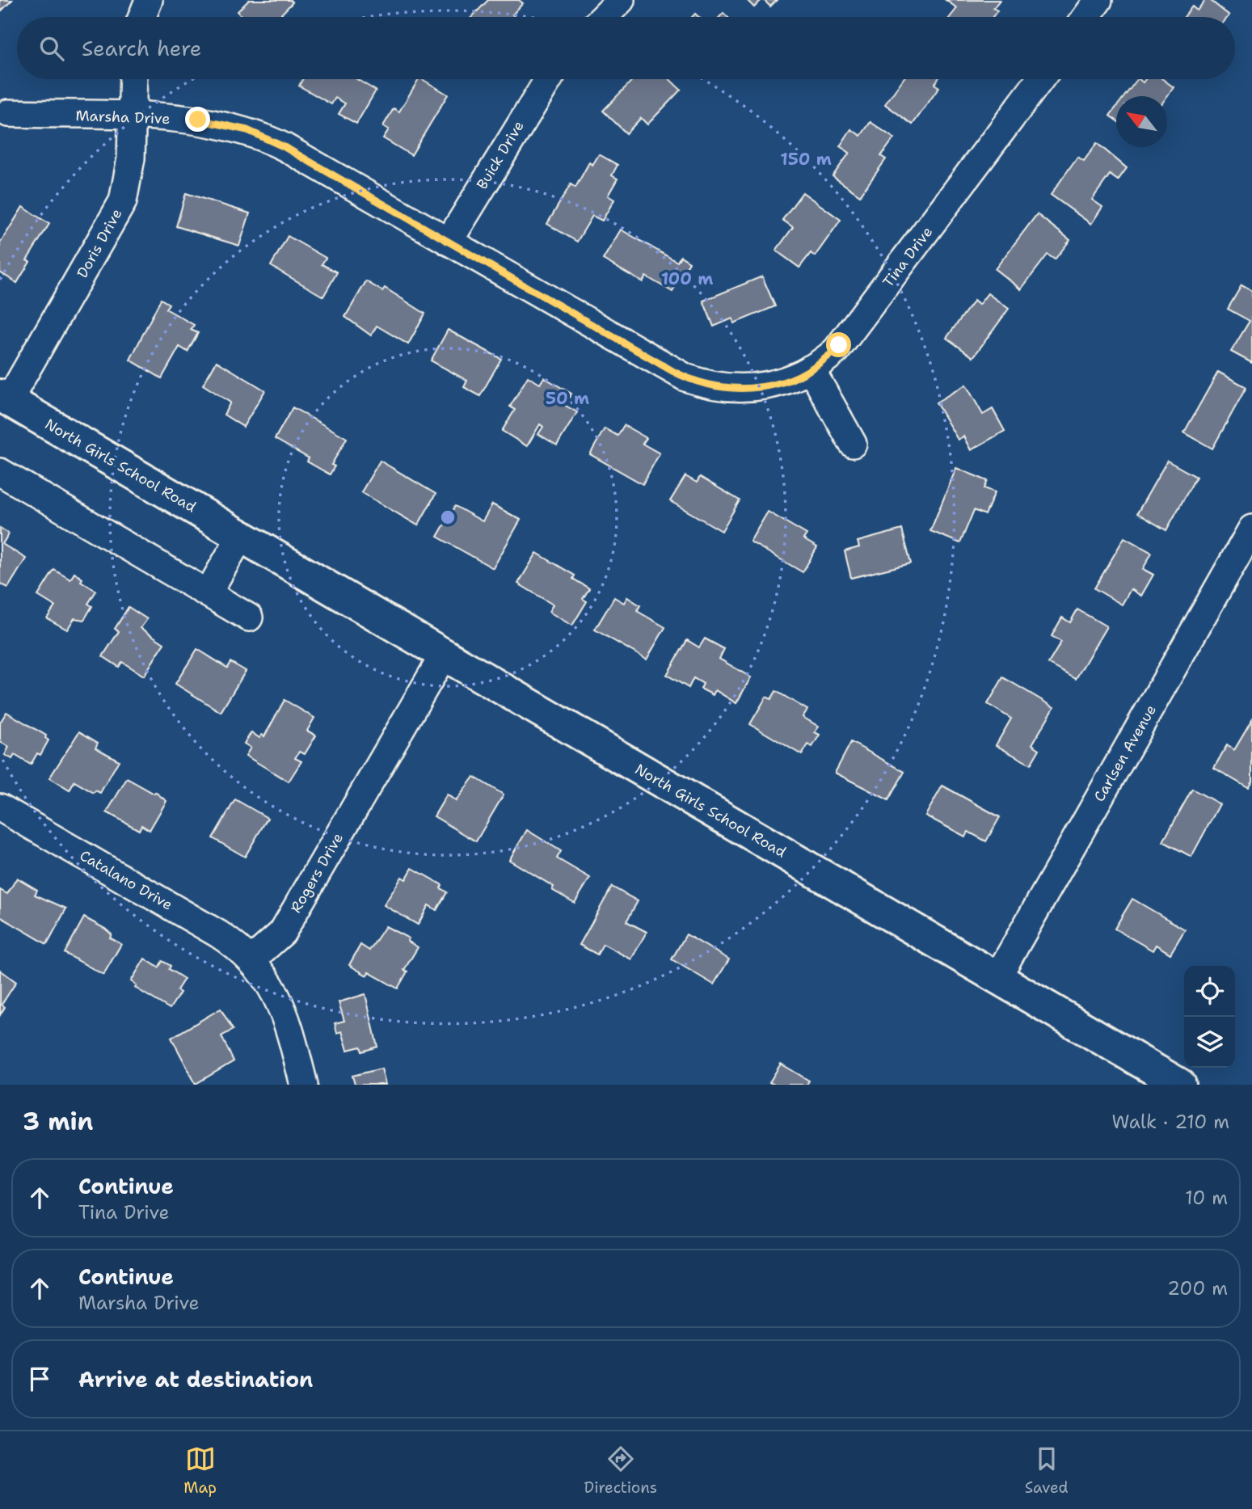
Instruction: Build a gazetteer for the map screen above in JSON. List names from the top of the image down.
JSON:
{
  "streets": {
    "main road": ["North Girls School Road"],
    "street": [
      "Marsha Drive",
      "Buick Drive",
      "Doris Drive",
      "Tina Drive",
      "Carlsen Avenue",
      "Rogers Drive",
      "Catalano Drive"
    ]
  },
  "crossings": [
    ["Marsha Drive", "Buick Drive"],
    ["Marsha Drive", "Doris Drive"],
    ["Marsha Drive", "Tina Drive"],
    ["Doris Drive", "North Girls School Road"],
    ["North Girls School Road", "Carlsen Avenue"],
    ["North Girls School Road", "Rogers Drive"],
    ["Rogers Drive", "Catalano Drive"]
  ],
  "north": "top left",
  "page": {
    "search": "Search here",
    "heading": ["3 min", "Walk · 210 m"],
    "list": [
      ["Continue", "Tina Drive", "10 m"],
      ["Continue", "Marsha Drive", "200 m"],
      "Arrive at destination"
    ],
    "nav": ["Map", "Directions", "Saved"]
  },
  "rings": ["150 m", "100 m", "50 m"]
}
